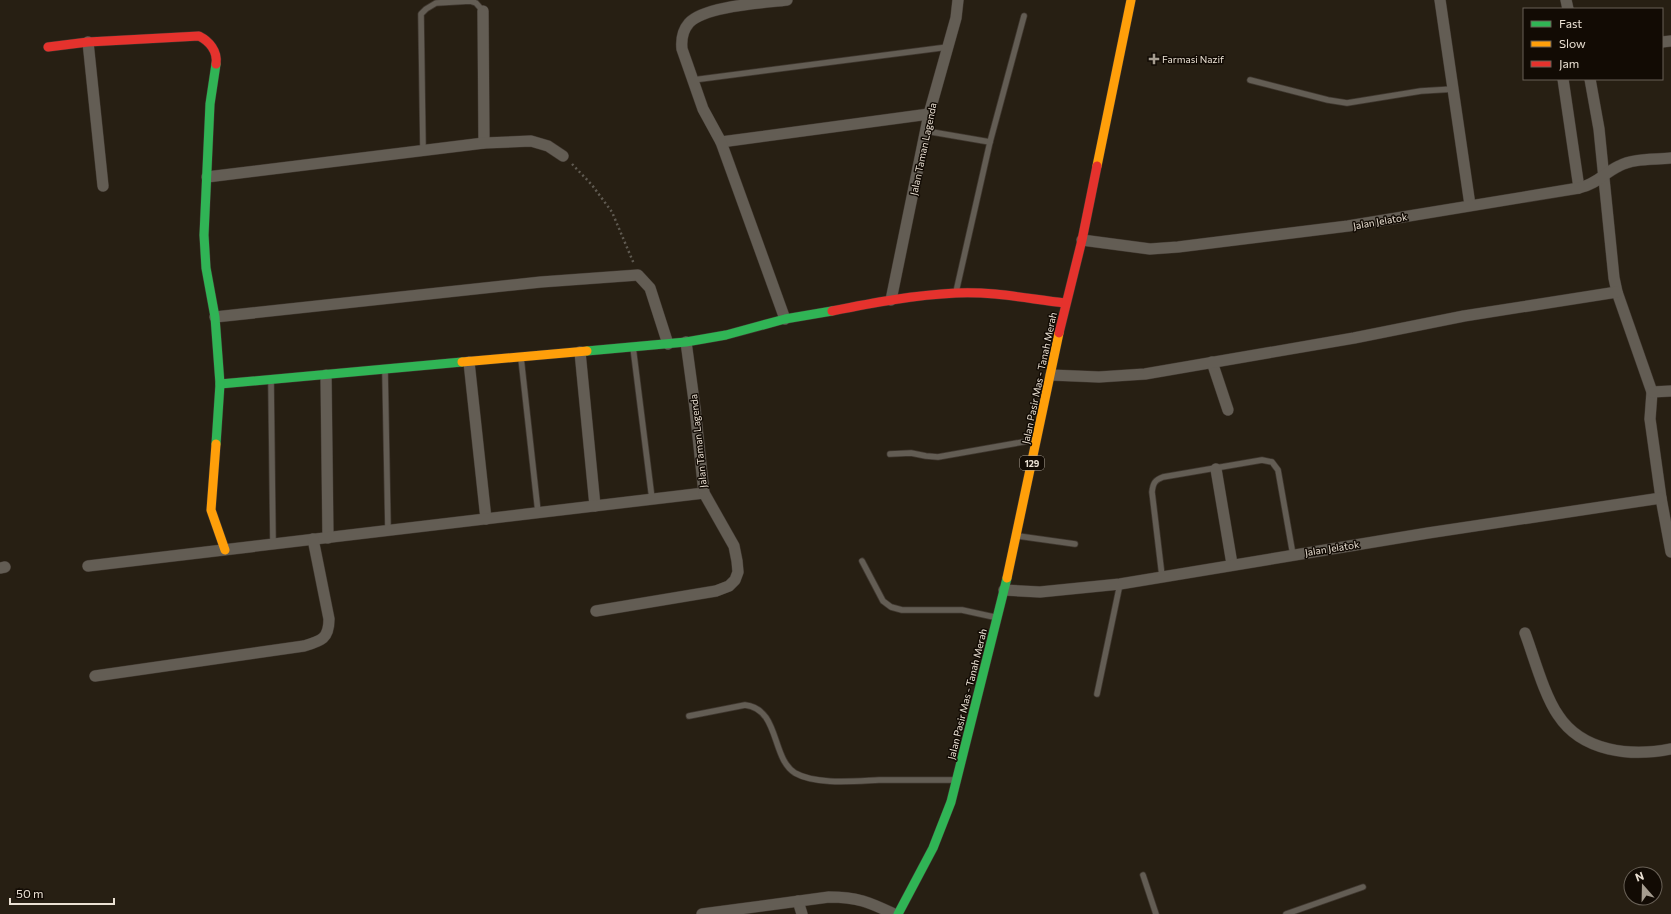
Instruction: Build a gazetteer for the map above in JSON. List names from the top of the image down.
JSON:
{
  "streets": {
    "street": [
      "Jalan Taman Lagenda",
      "Jalan Jelatok",
      "Jalan Pasir Mas - Tanah Merah",
      "129"
    ]
  },
  "crossings": [
    ["Jalan Jelatok", "Jalan Pasir Mas - Tanah Merah"]
  ],
  "places": {
    "health": ["Farmasi Nazif"]
  },
  "legend": ["Fast", "Slow", "Jam"],
  "scale_bar": "50 m",
  "north": "top"
}
